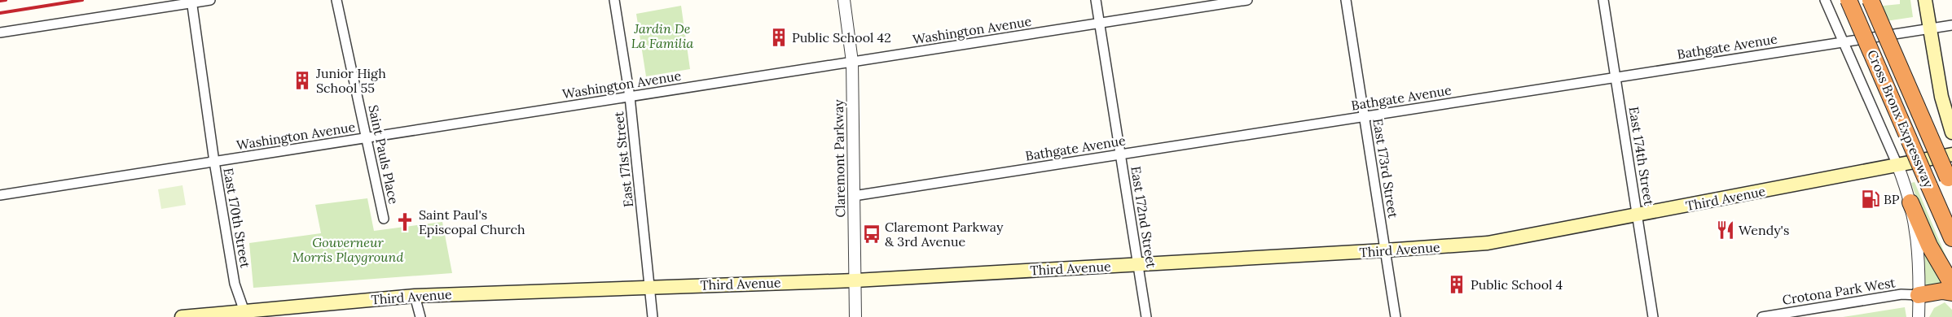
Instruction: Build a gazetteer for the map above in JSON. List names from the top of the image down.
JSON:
{
  "streets": {
    "highway": ["Cross Bronx Expressway"],
    "main road": ["Third Avenue"],
    "street": [
      "Washington Avenue",
      "Bathgate Avenue",
      "Saint Pauls Place",
      "East 174th Street",
      "Claremont Parkway",
      "East 171st Street",
      "East 173rd Street",
      "East 172nd Street",
      "East 170th Street",
      "Crotona Park West"
    ]
  },
  "crossings": [
    ["Washington Avenue", "Saint Pauls Place"],
    ["Washington Avenue", "Claremont Parkway"],
    ["Washington Avenue", "East 171st Street"],
    ["Washington Avenue", "East 172nd Street"],
    ["Washington Avenue", "East 170th Street"],
    ["Bathgate Avenue", "East 174th Street"],
    ["Bathgate Avenue", "Claremont Parkway"],
    ["Bathgate Avenue", "East 173rd Street"],
    ["Bathgate Avenue", "East 172nd Street"],
    ["East 174th Street", "Third Avenue"],
    ["Claremont Parkway", "Third Avenue"],
    ["East 171st Street", "Third Avenue"],
    ["East 173rd Street", "Third Avenue"],
    ["Third Avenue", "East 172nd Street"],
    ["Third Avenue", "East 170th Street"]
  ],
  "parks": ["Jardin De La Familia", "Gouverneur Morris Playground"],
  "places": {
    "building": ["Public School 42", "Junior High School 55", "Public School 4"],
    "fuel station": ["BP"],
    "church": ["Saint Paul's Episcopal Church"],
    "restaurant": ["Wendy's"],
    "bus stop": ["Claremont Parkway & 3rd Avenue"]
  }
}
